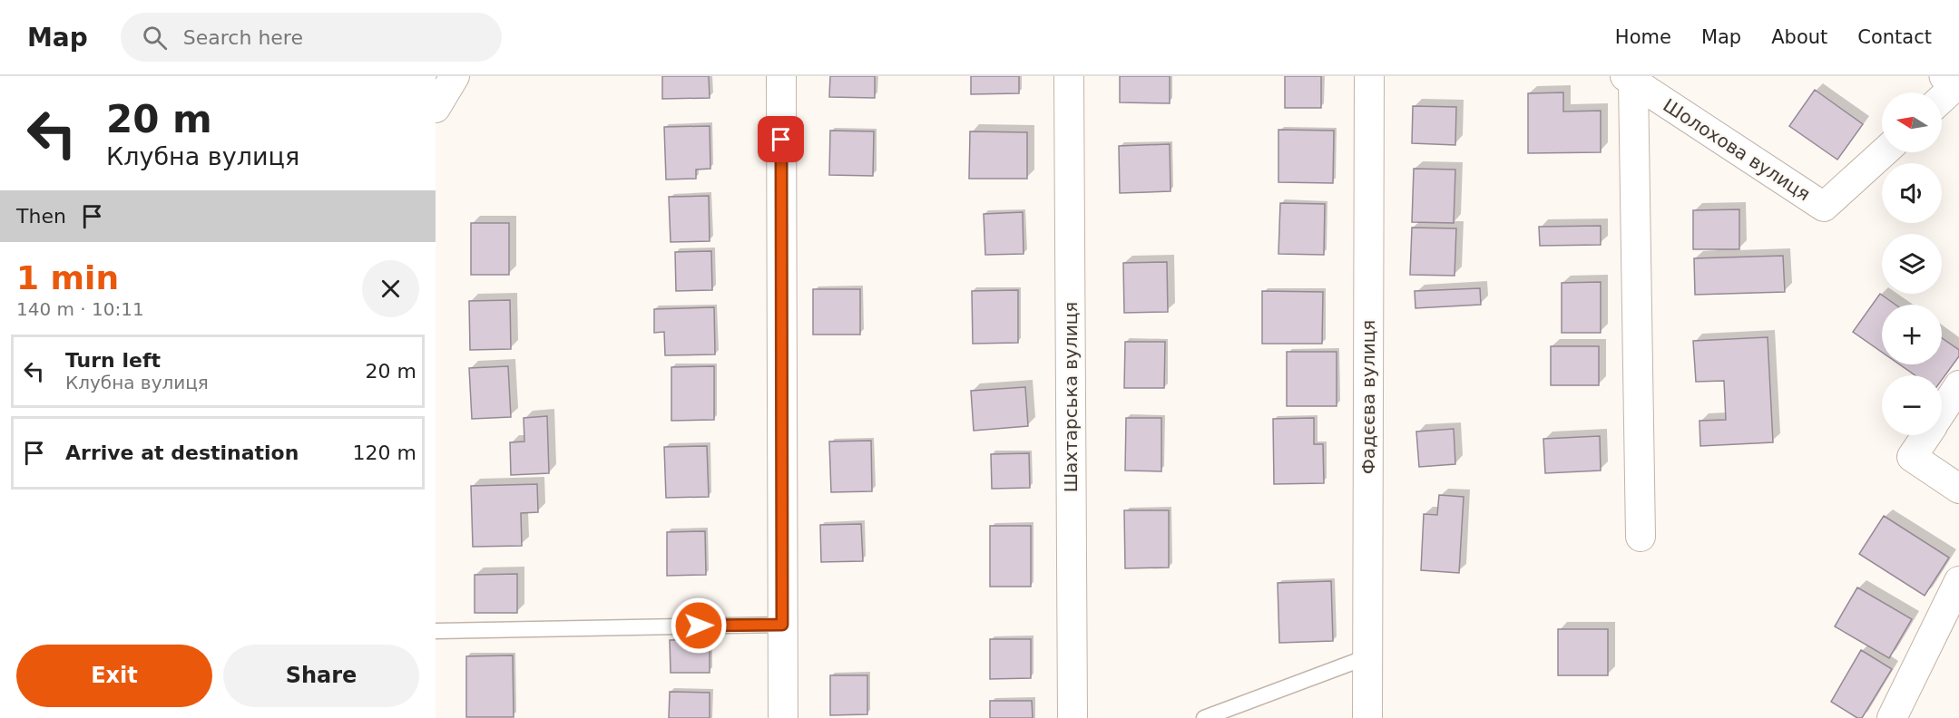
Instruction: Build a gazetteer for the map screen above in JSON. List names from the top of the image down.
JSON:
{
  "streets": {
    "street": ["Шолохова вулиця", "Шахтарська вулиця", "Фадєєва вулиця"]
  },
  "north": "left",
  "page": {
    "header": "Map",
    "search": "Search here",
    "nav": [
      "Home",
      "Map",
      "About",
      "Contact"
    ],
    "turn": ["20 m", "Клубна вулиця"],
    "map_buttons": ["+", "−"],
    "then": "Then",
    "heading": ["1 min", "140 m · 10:11"],
    "list": [
      {
        "name": "Turn left",
        "note": "Клубна вулиця",
        "value": "20 m"
      },
      {
        "name": "Arrive at destination",
        "value": "120 m"
      }
    ],
    "buttons": ["Exit", "Share"]
  }
}
